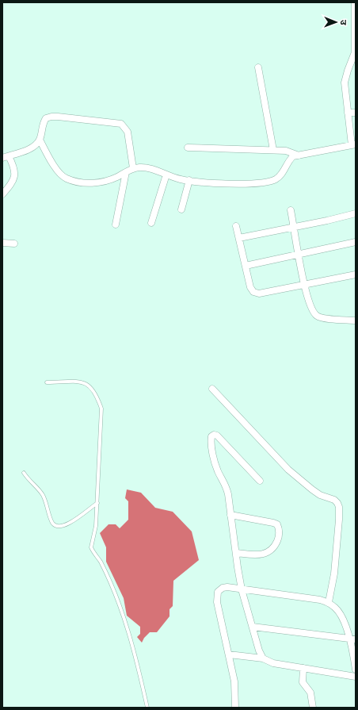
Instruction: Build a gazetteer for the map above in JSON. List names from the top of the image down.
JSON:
{
  "north": "right"
}
